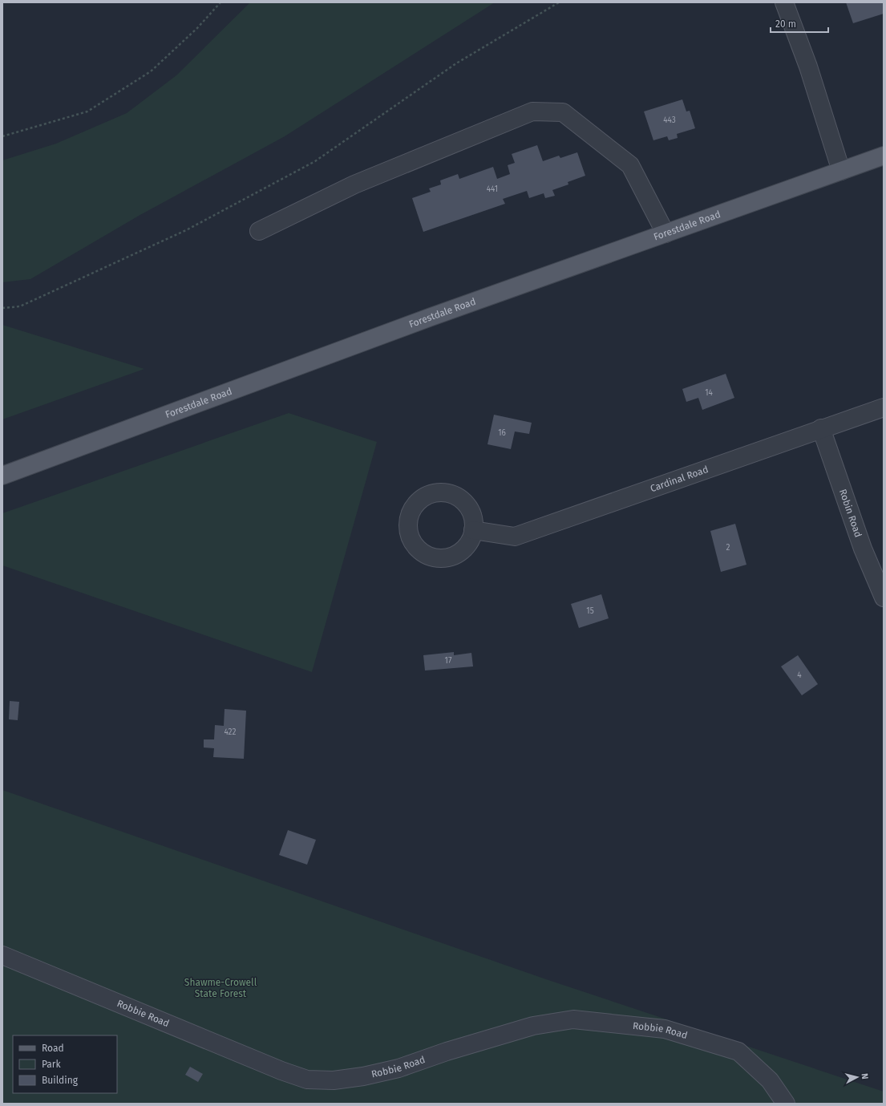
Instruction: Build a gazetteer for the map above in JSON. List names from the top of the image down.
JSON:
{
  "streets": {
    "main road": ["Forestdale Road"],
    "street": ["Cardinal Road", "Robin Road", "Robbie Road"]
  },
  "crossings": [
    ["Cardinal Road", "Robin Road"]
  ],
  "parks": ["Shawme-Crowell State Forest"],
  "house_numbers": [
    "443",
    "441",
    "14",
    "16",
    "2",
    "15",
    "17",
    "4",
    "422"
  ],
  "legend": ["Road", "Park", "Building"],
  "scale_bar": "20 m",
  "north": "right"
}
